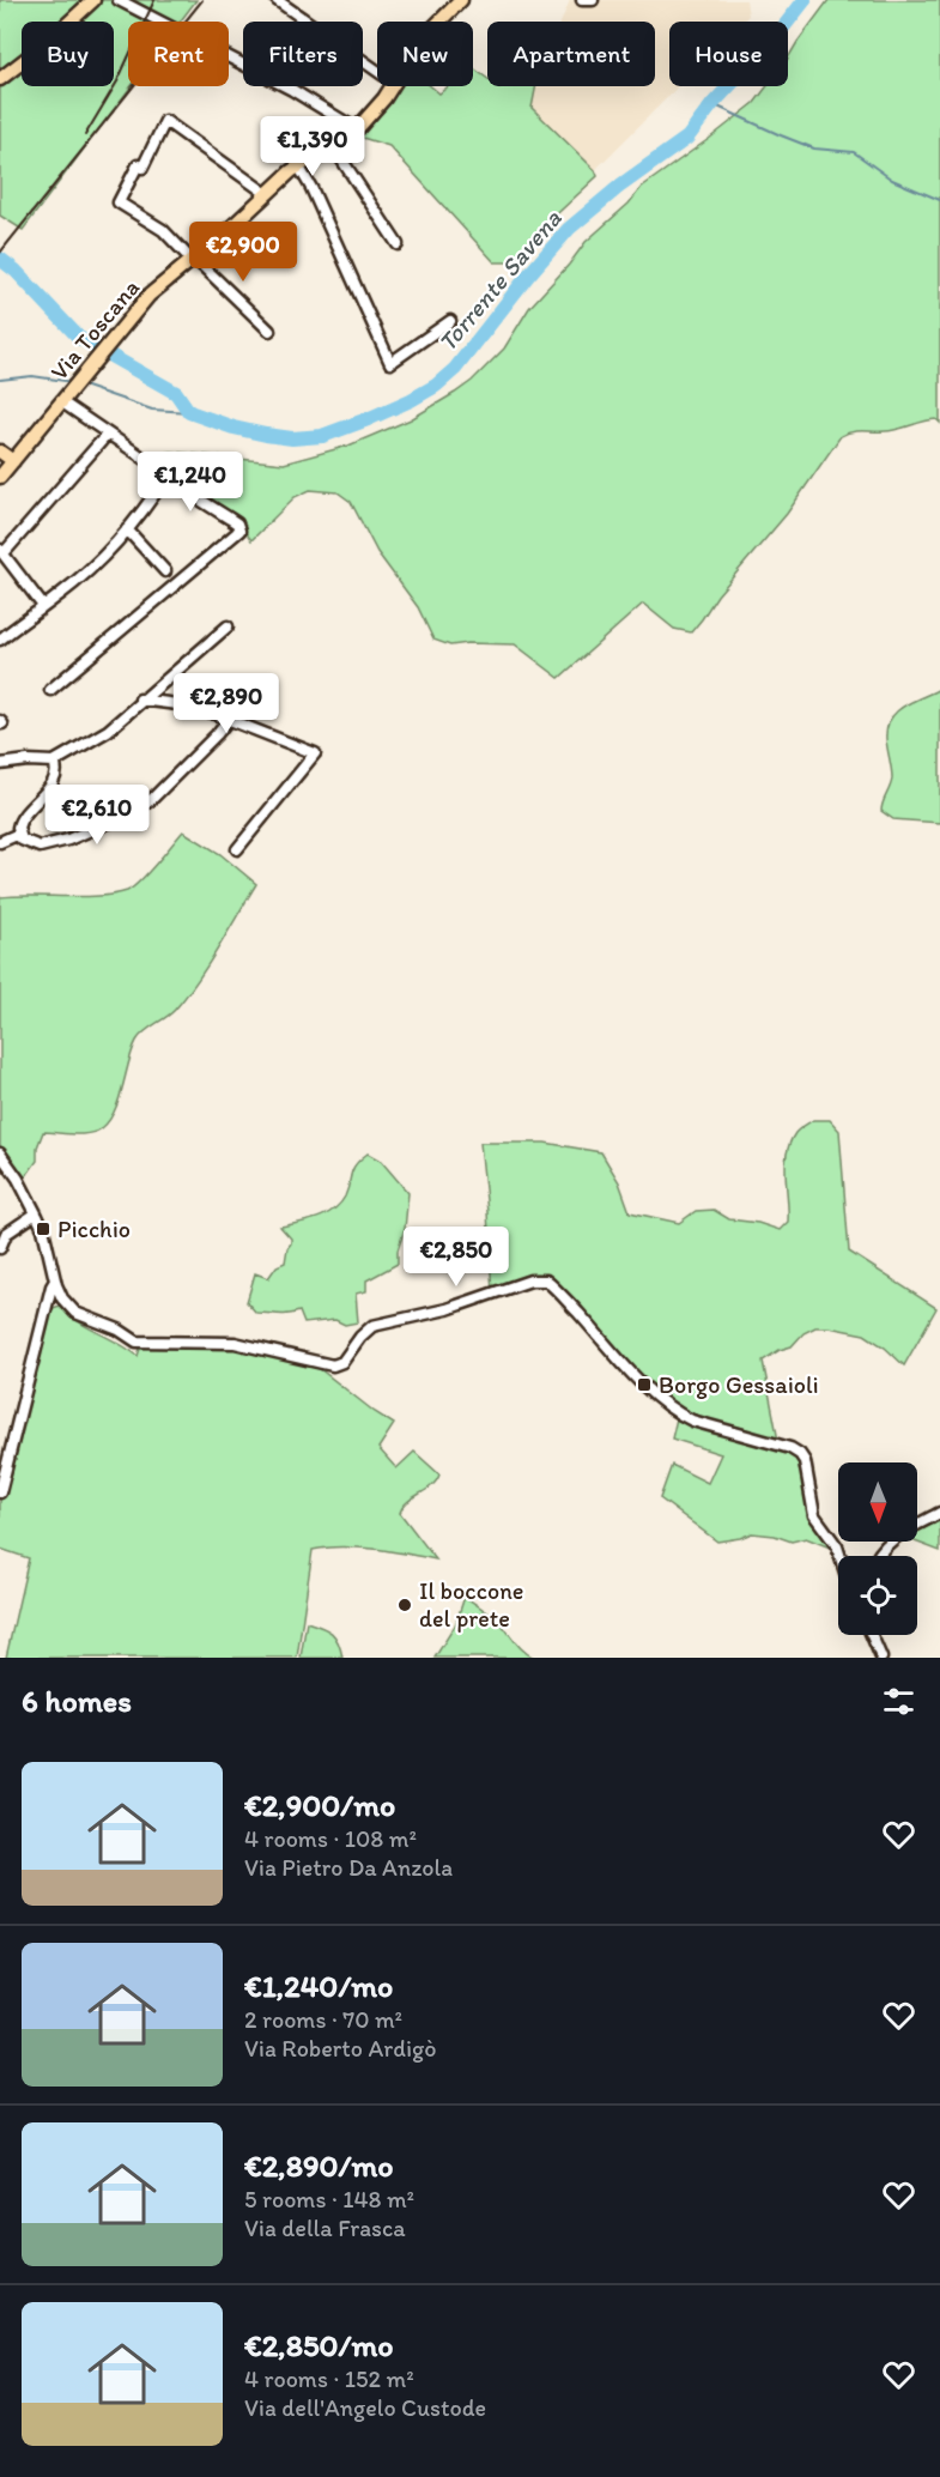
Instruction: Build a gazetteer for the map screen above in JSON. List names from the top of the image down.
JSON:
{
  "streets": {
    "main road": ["Via Toscana"]
  },
  "water": ["Torrente Savena"],
  "places": {
    "transit": ["Picchio", "Borgo Gessaioli"],
    "other": ["Il boccone del prete"]
  },
  "north": "bottom",
  "page": {
    "chip": [
      "Buy",
      "Rent",
      "Filters",
      "New",
      "Apartment",
      "House"
    ],
    "price": [
      "€1,390",
      "€2,900",
      "€1,240",
      "€2,890",
      "€2,610",
      "€2,850"
    ],
    "heading": "6 homes",
    "list": [
      {
        "name": "€2,900/mo",
        "note": "4 rooms · 108 m² · Via Pietro Da Anzola"
      },
      {
        "name": "€1,240/mo",
        "note": "2 rooms · 70 m² · Via Roberto Ardigò"
      },
      {
        "name": "€2,890/mo",
        "note": "5 rooms · 148 m² · Via della Frasca"
      },
      {
        "name": "€2,850/mo",
        "note": "4 rooms · 152 m² · Via dell'Angelo Custode"
      }
    ]
  }
}
